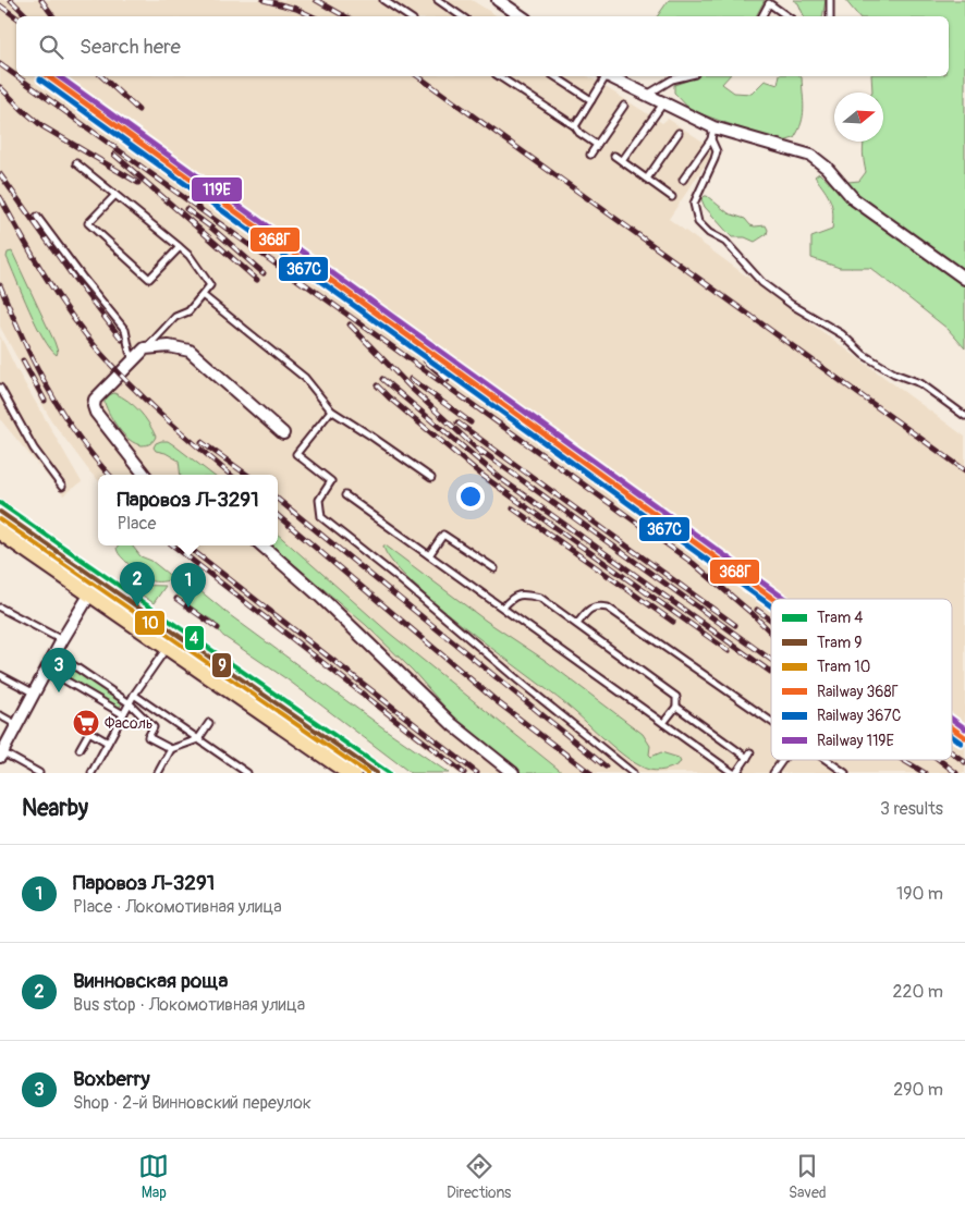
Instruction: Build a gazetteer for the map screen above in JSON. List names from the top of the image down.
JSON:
{
  "places": {
    "supermarket": ["Фасоль"]
  },
  "lines": [
    "rail line 368Г",
    "rail line 119Е",
    "rail line 367С",
    "tram line 4",
    "tram line 9",
    "tram line 10"
  ],
  "legend": [
    "Tram 4",
    "Tram 9",
    "Tram 10",
    "Railway 368Г",
    "Railway 367С",
    "Railway 119Е"
  ],
  "north": "right",
  "page": {
    "search": "Search here",
    "popup": ["Паровоз Л-3291", "Place"],
    "pins": ["2", "1", "3"],
    "heading": ["Nearby", "3 results"],
    "list": [
      {
        "mark": "1",
        "name": "Паровоз Л-3291",
        "note": "Place · Локомотивная улица",
        "value": "190 m"
      },
      {
        "mark": "2",
        "name": "Винновская роща",
        "note": "Bus stop · Локомотивная улица",
        "value": "220 m"
      },
      {
        "mark": "3",
        "name": "Boxberry",
        "note": "Shop · 2-й Винновский переулок",
        "value": "290 m"
      }
    ],
    "nav": ["Map", "Directions", "Saved"]
  }
}
